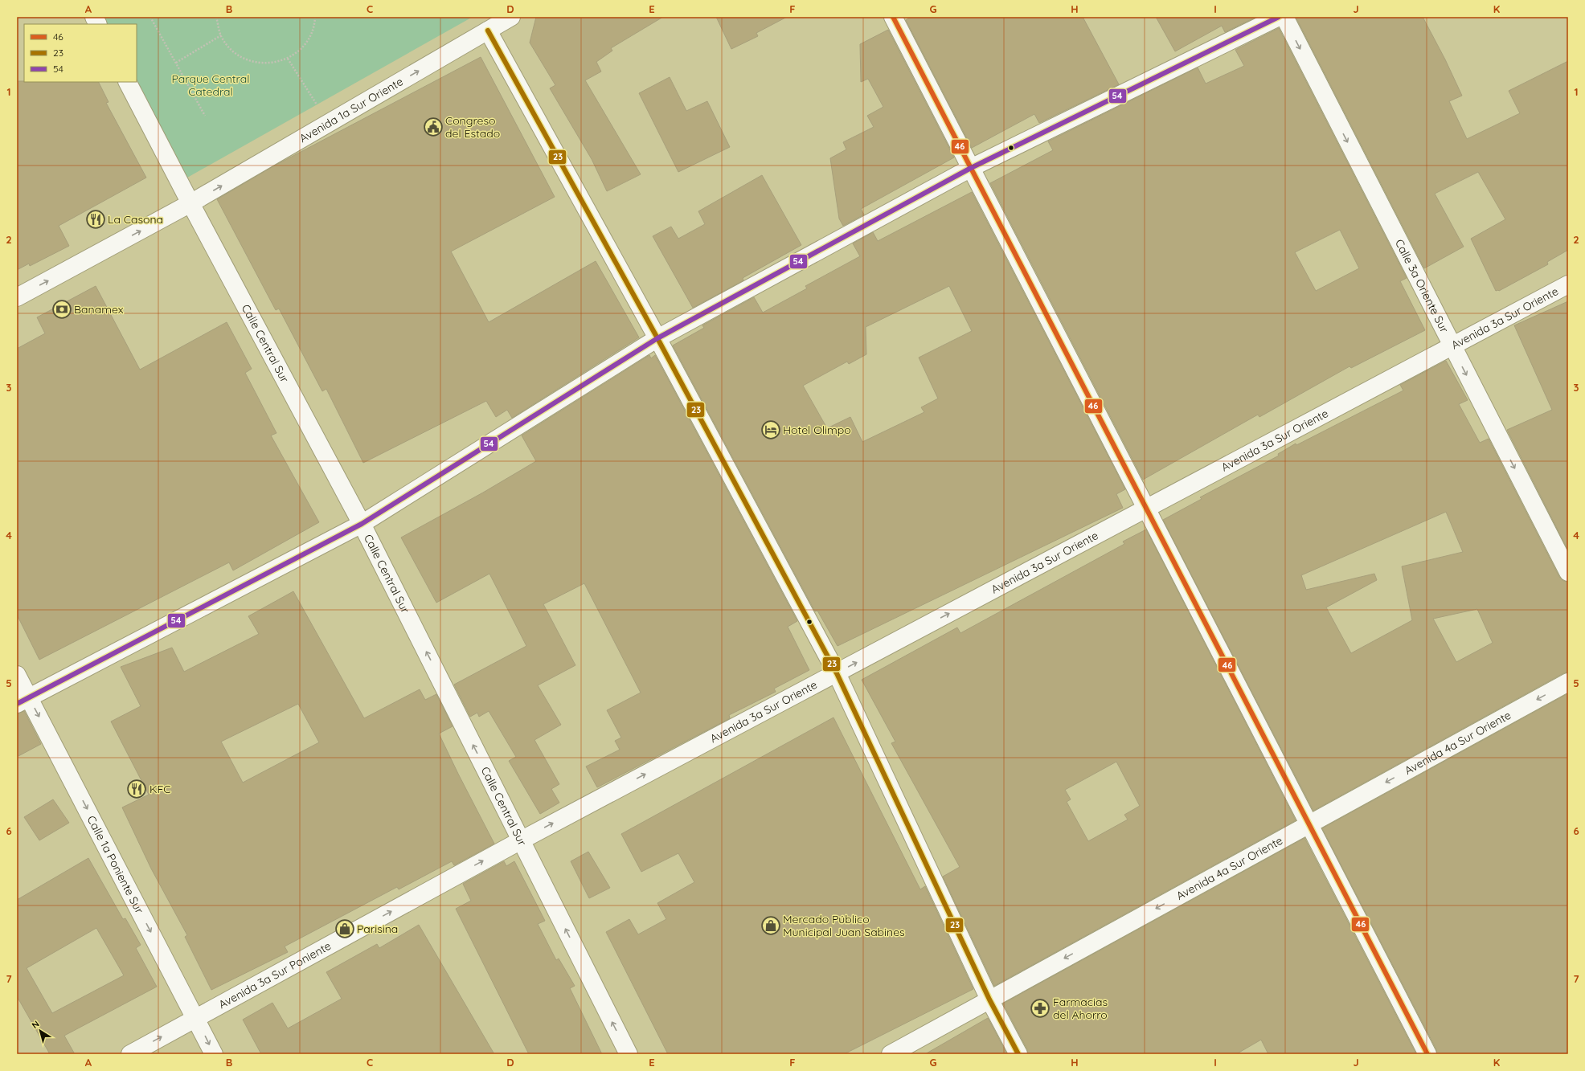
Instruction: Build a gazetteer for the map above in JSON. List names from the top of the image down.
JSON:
{
  "streets": {
    "street": [
      "Avenida 1a Sur Oriente",
      "Calle 3a Oriente Sur",
      "Avenida 3a Sur Oriente",
      "Calle Central Sur",
      "Avenida 4a Sur Oriente",
      "Calle 1a Poniente Sur",
      "Avenida 3a Sur Poniente"
    ]
  },
  "crossings": [
    ["Avenida 1a Sur Oriente", "Calle Central Sur"],
    ["Calle 3a Oriente Sur", "Avenida 3a Sur Oriente"],
    ["Avenida 3a Sur Oriente", "Calle Central Sur"],
    ["Avenida 3a Sur Oriente", "Avenida 3a Sur Poniente"],
    ["Calle Central Sur", "Avenida 3a Sur Poniente"],
    ["Calle 1a Poniente Sur", "Avenida 3a Sur Poniente"]
  ],
  "one_way": [
    "Avenida 1a Sur Oriente",
    "Calle 3a Oriente Sur",
    "Avenida 3a Sur Oriente",
    "Calle Central Sur",
    "Avenida 4a Sur Oriente",
    "Calle 1a Poniente Sur",
    "Avenida 3a Sur Poniente"
  ],
  "parks": ["Parque Central Catedral"],
  "places": {
    "public building": ["Congreso del Estado"],
    "restaurant": ["La Casona", "KFC"],
    "bank": ["Banamex"],
    "hotel": ["Hotel Olimpo"],
    "shop": ["Mercado Público Municipal Juan Sabines", "Parisina"],
    "pharmacy": ["Farmacias del Ahorro"]
  },
  "lines": ["transit line 46", "transit line 54", "transit line 23"],
  "legend": ["46", "23", "54"],
  "north": "top left",
  "grid": {
    "columns": [
      "A",
      "B",
      "C",
      "D",
      "E",
      "F",
      "G",
      "H",
      "I",
      "J",
      "K"
    ],
    "rows": [
      "1",
      "2",
      "3",
      "4",
      "5",
      "6",
      "7"
    ]
  }
}
